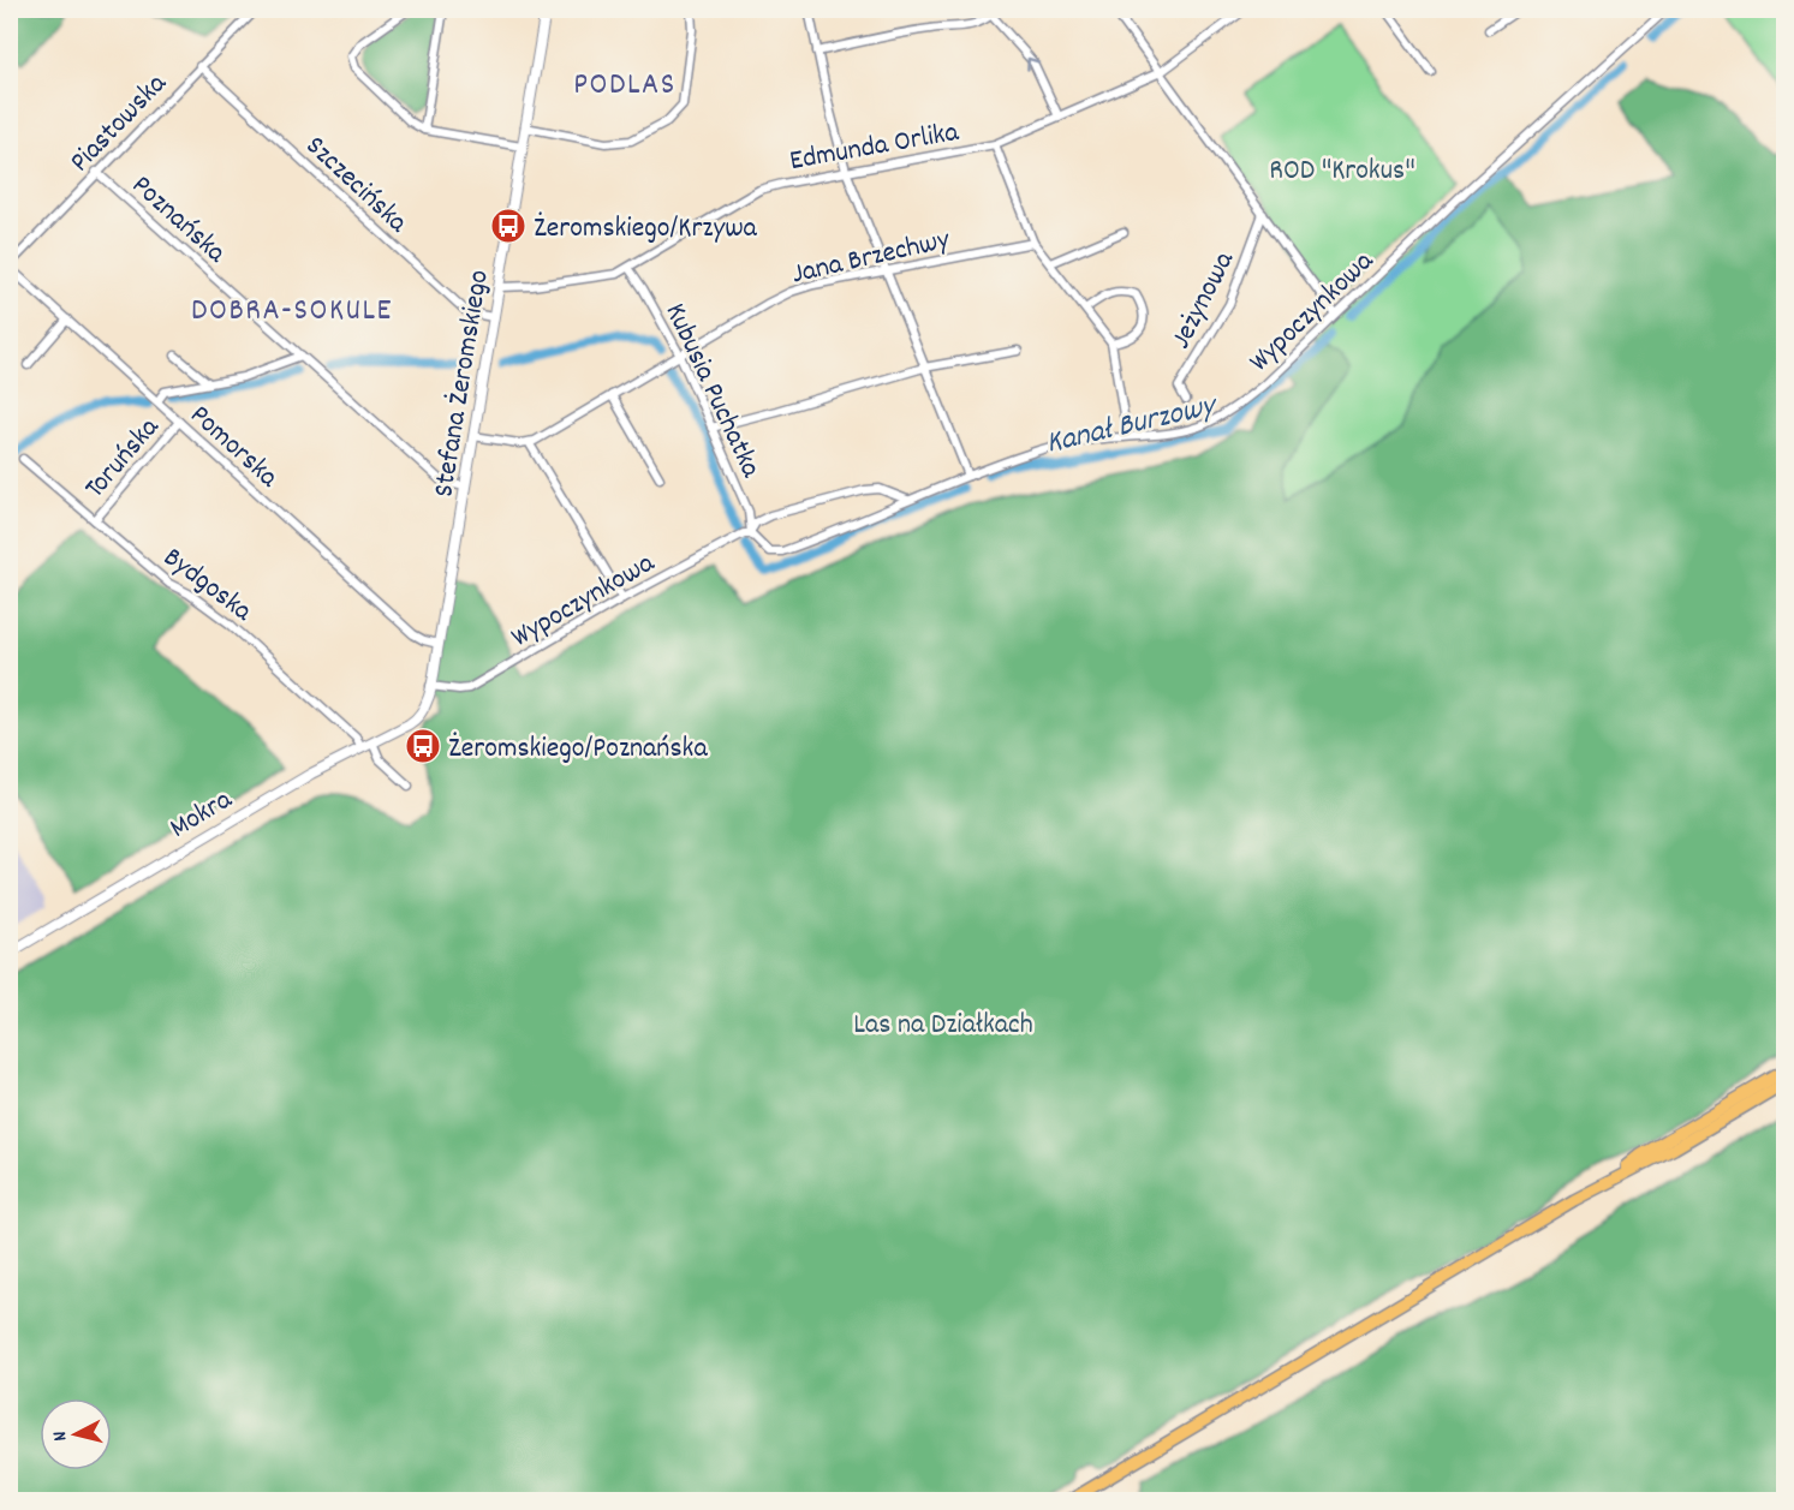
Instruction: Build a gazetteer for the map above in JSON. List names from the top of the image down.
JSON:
{
  "streets": {
    "street": [
      "Piastowska",
      "Edmunda Orlika",
      "Szczecińska",
      "Poznańska",
      "Jana Brzechwy",
      "Jeżynowa",
      "Wypoczynkowa",
      "Stefana Żeromskiego",
      "Kubusia Puchatka",
      "Pomorska",
      "Toruńska",
      "Bydgoska",
      "Mokra"
    ]
  },
  "crossings": [
    ["Piastowska", "Szczecińska"],
    ["Piastowska", "Poznańska"],
    ["Piastowska", "Pomorska"],
    ["Edmunda Orlika", "Stefana Żeromskiego"],
    ["Edmunda Orlika", "Kubusia Puchatka"],
    ["Szczecińska", "Stefana Żeromskiego"],
    ["Poznańska", "Stefana Żeromskiego"],
    ["Jana Brzechwy", "Kubusia Puchatka"],
    ["Wypoczynkowa", "Stefana Żeromskiego"],
    ["Wypoczynkowa", "Kubusia Puchatka"],
    ["Stefana Żeromskiego", "Pomorska"],
    ["Stefana Żeromskiego", "Mokra"],
    ["Pomorska", "Toruńska"],
    ["Toruńska", "Bydgoska"],
    ["Bydgoska", "Mokra"]
  ],
  "districts": ["PODLAS", "DOBRA-SOKULE"],
  "water": ["Kanał Burzowy"],
  "parks": ["ROD \"Krokus\"", "Las na Działkach"],
  "places": {
    "bus stop": ["Żeromskiego/Krzywa", "Żeromskiego/Poznańska"]
  },
  "north": "left"
}
